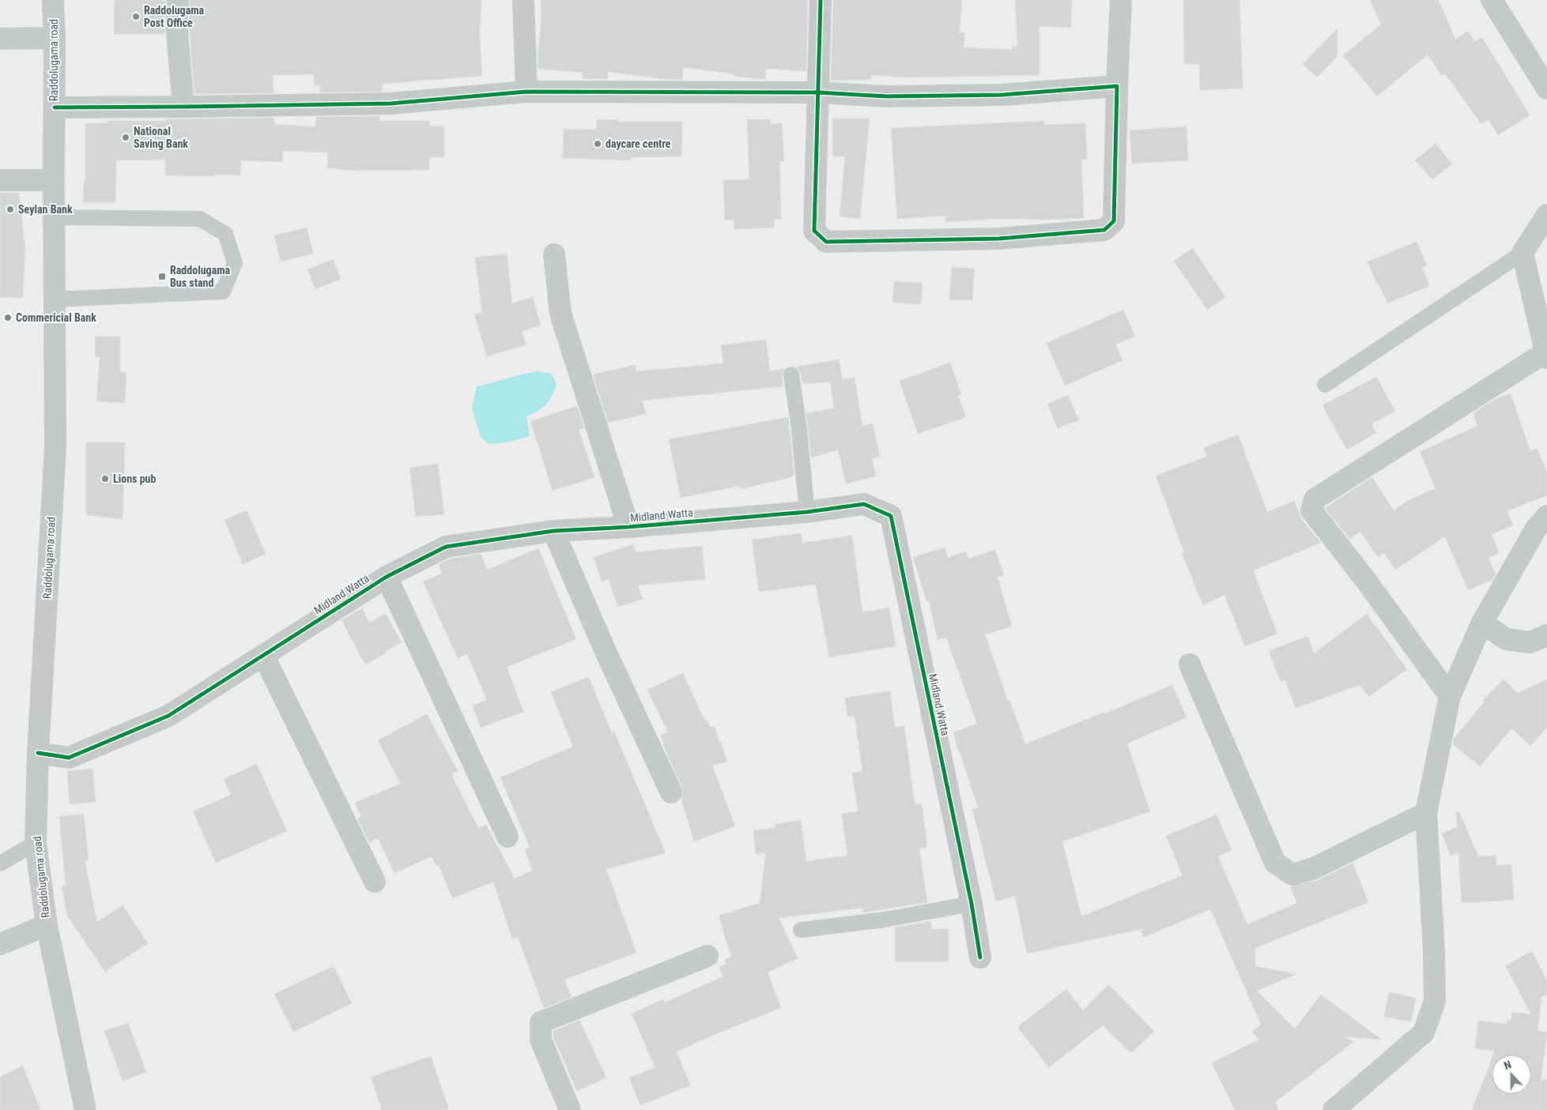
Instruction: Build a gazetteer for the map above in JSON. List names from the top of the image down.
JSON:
{
  "streets": {
    "street": ["Raddolugama road", "Midland Watta"]
  },
  "crossings": [
    ["Raddolugama road", "Midland Watta"]
  ],
  "places": {
    "other": [
      "Raddolugama Post Office",
      "National Saving Bank",
      "daycare centre",
      "Seylan Bank",
      "Commericial Bank",
      "Lions pub"
    ],
    "transit": ["Raddolugama Bus stand"]
  },
  "north": "top"
}
